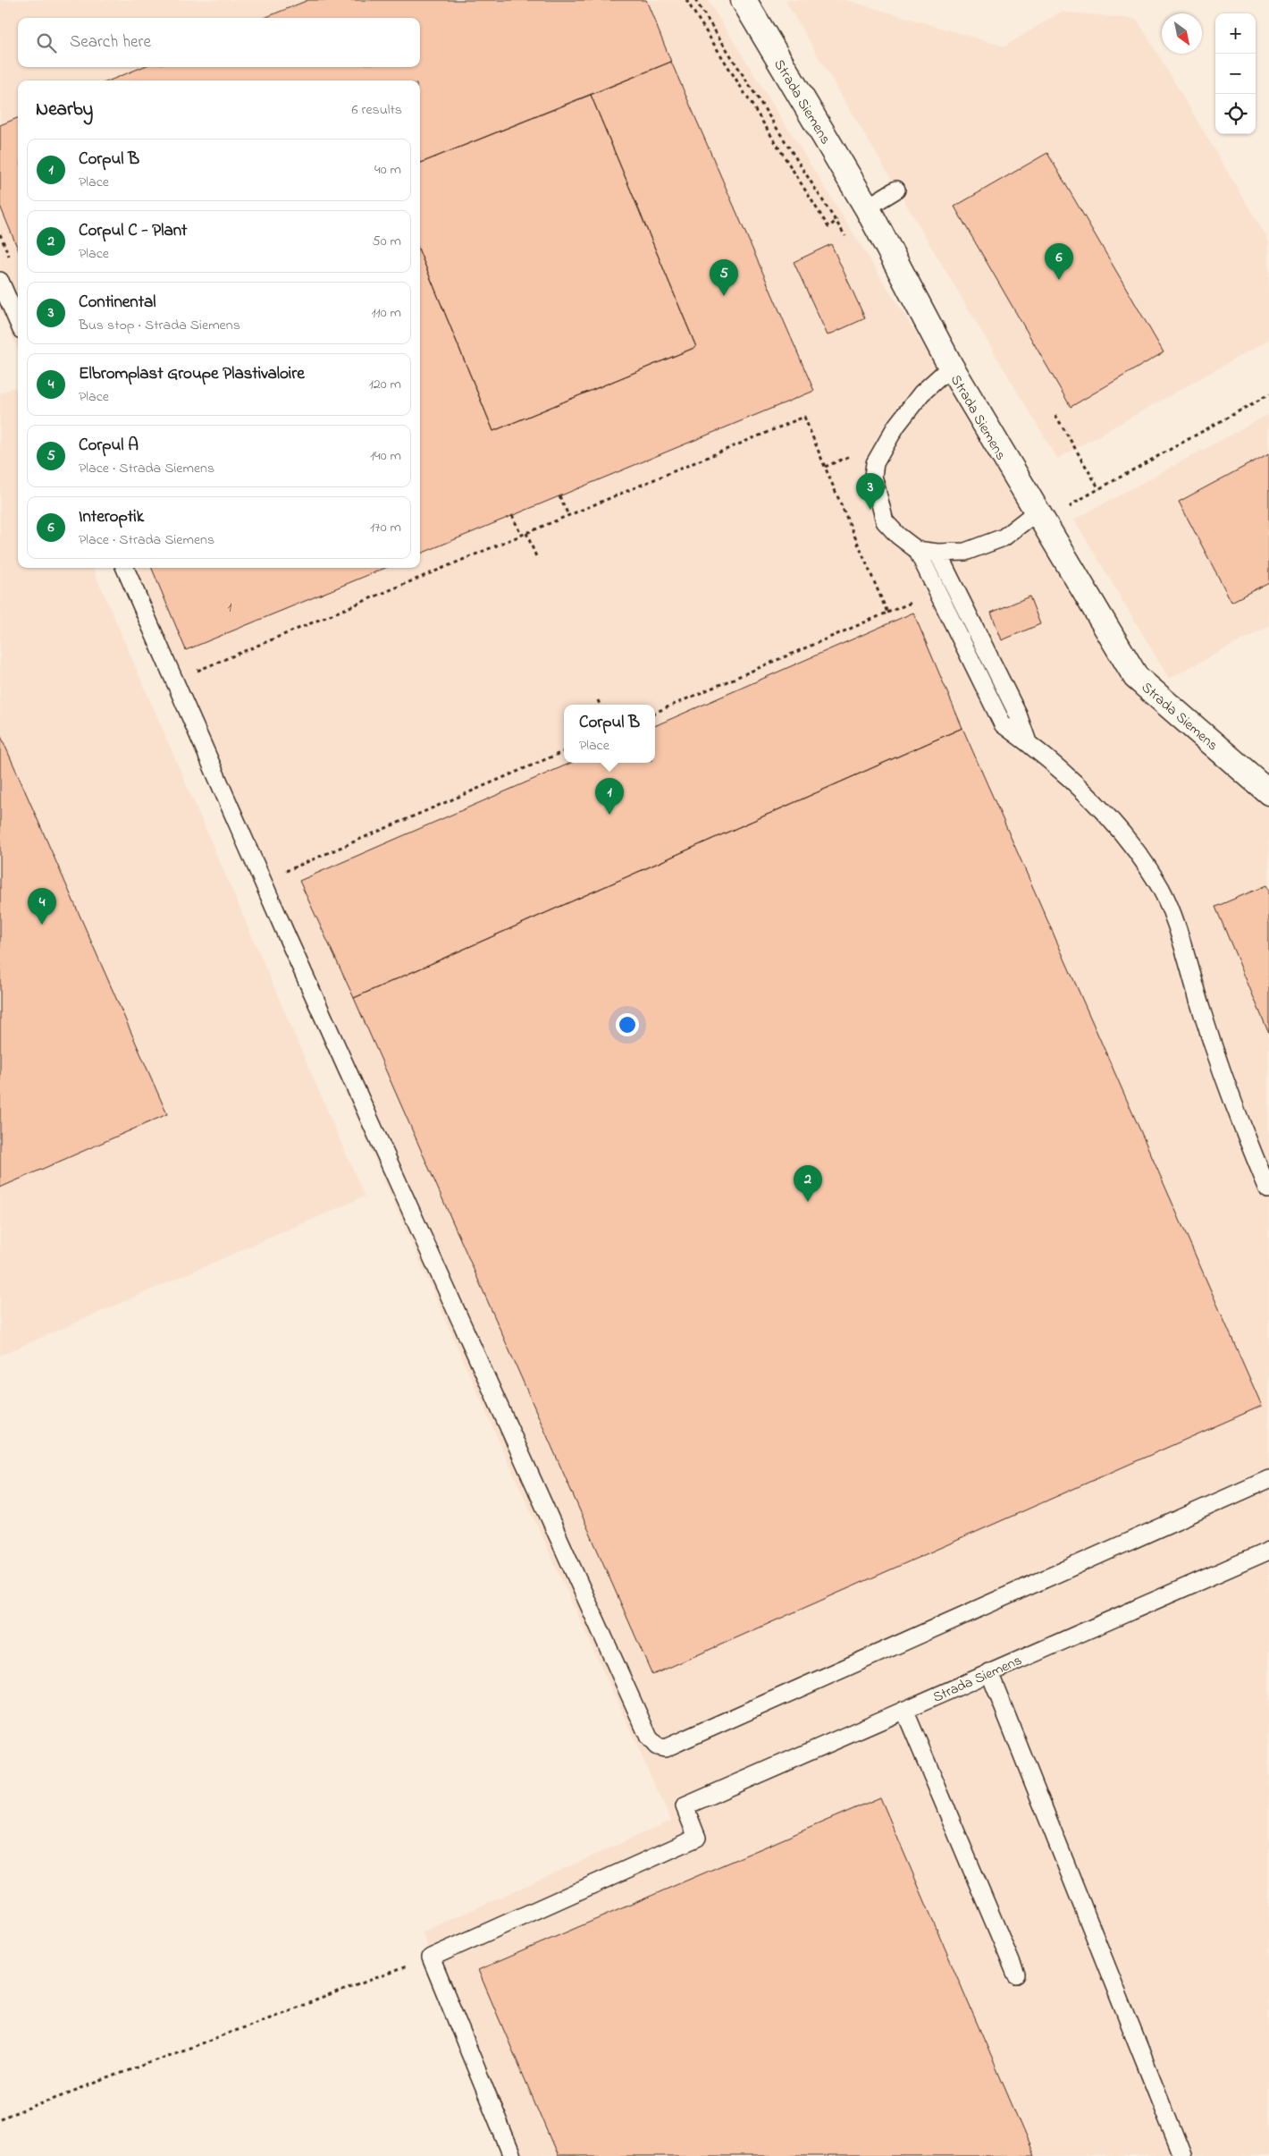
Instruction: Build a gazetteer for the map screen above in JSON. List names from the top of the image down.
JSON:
{
  "streets": {
    "street": ["Strada Siemens"]
  },
  "house_numbers": ["1"],
  "north": "bottom right",
  "page": {
    "map_buttons": ["+", "−"],
    "search": "Search here",
    "heading": ["Nearby", "6 results"],
    "list": [
      {
        "mark": "1",
        "name": "Corpul B",
        "note": "Place",
        "value": "40 m"
      },
      {
        "mark": "2",
        "name": "Corpul C - Plant",
        "note": "Place",
        "value": "50 m"
      },
      {
        "mark": "3",
        "name": "Continental",
        "note": "Bus stop · Strada Siemens",
        "value": "110 m"
      },
      {
        "mark": "4",
        "name": "Elbromplast Groupe Plastivaloire",
        "note": "Place",
        "value": "120 m"
      },
      {
        "mark": "5",
        "name": "Corpul A",
        "note": "Place · Strada Siemens",
        "value": "140 m"
      },
      {
        "mark": "6",
        "name": "Interoptik",
        "note": "Place · Strada Siemens",
        "value": "170 m"
      }
    ],
    "pins": [
      "6",
      "5",
      "3",
      "1",
      "4",
      "2"
    ],
    "popup": ["Corpul B", "Place"]
  }
}
